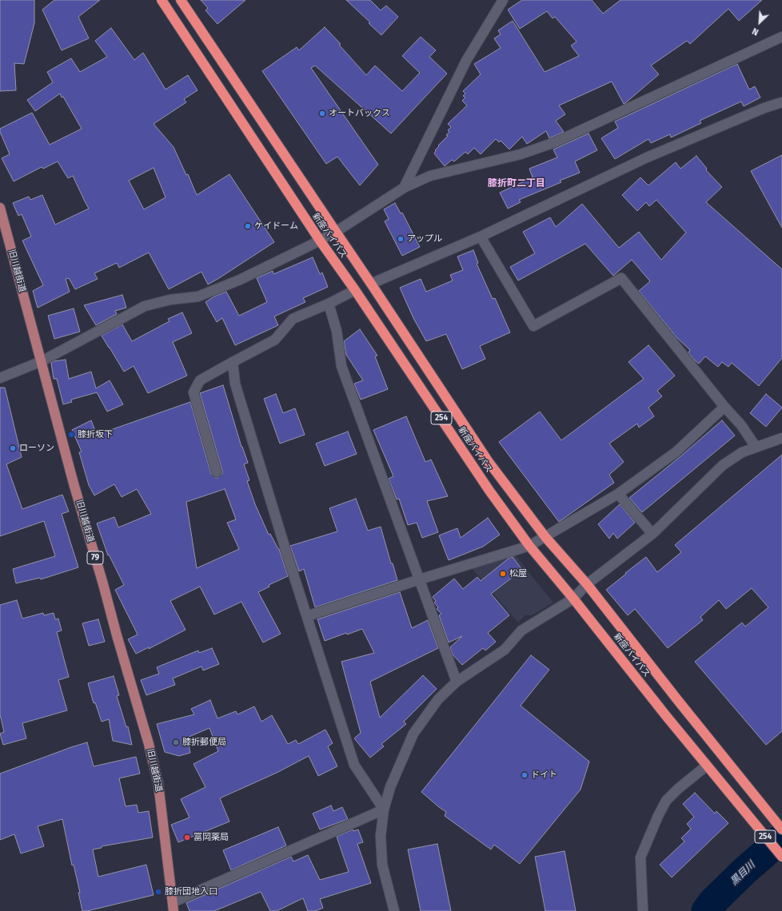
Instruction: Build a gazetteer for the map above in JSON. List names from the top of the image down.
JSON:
{
  "streets": {
    "highway": ["新座バイパス", "254"],
    "main road": ["旧川越街道", "79"]
  },
  "districts": ["膝折町二丁目"],
  "water": ["黒目川"],
  "places": [
    "オートバックス",
    "ケイドーム",
    "アップル",
    "膝折坂下",
    "ローソン",
    "松屋",
    "膝折郵便局",
    "ドイト",
    "冨岡薬局",
    "膝折団地入口"
  ],
  "north": "bottom left"
}
